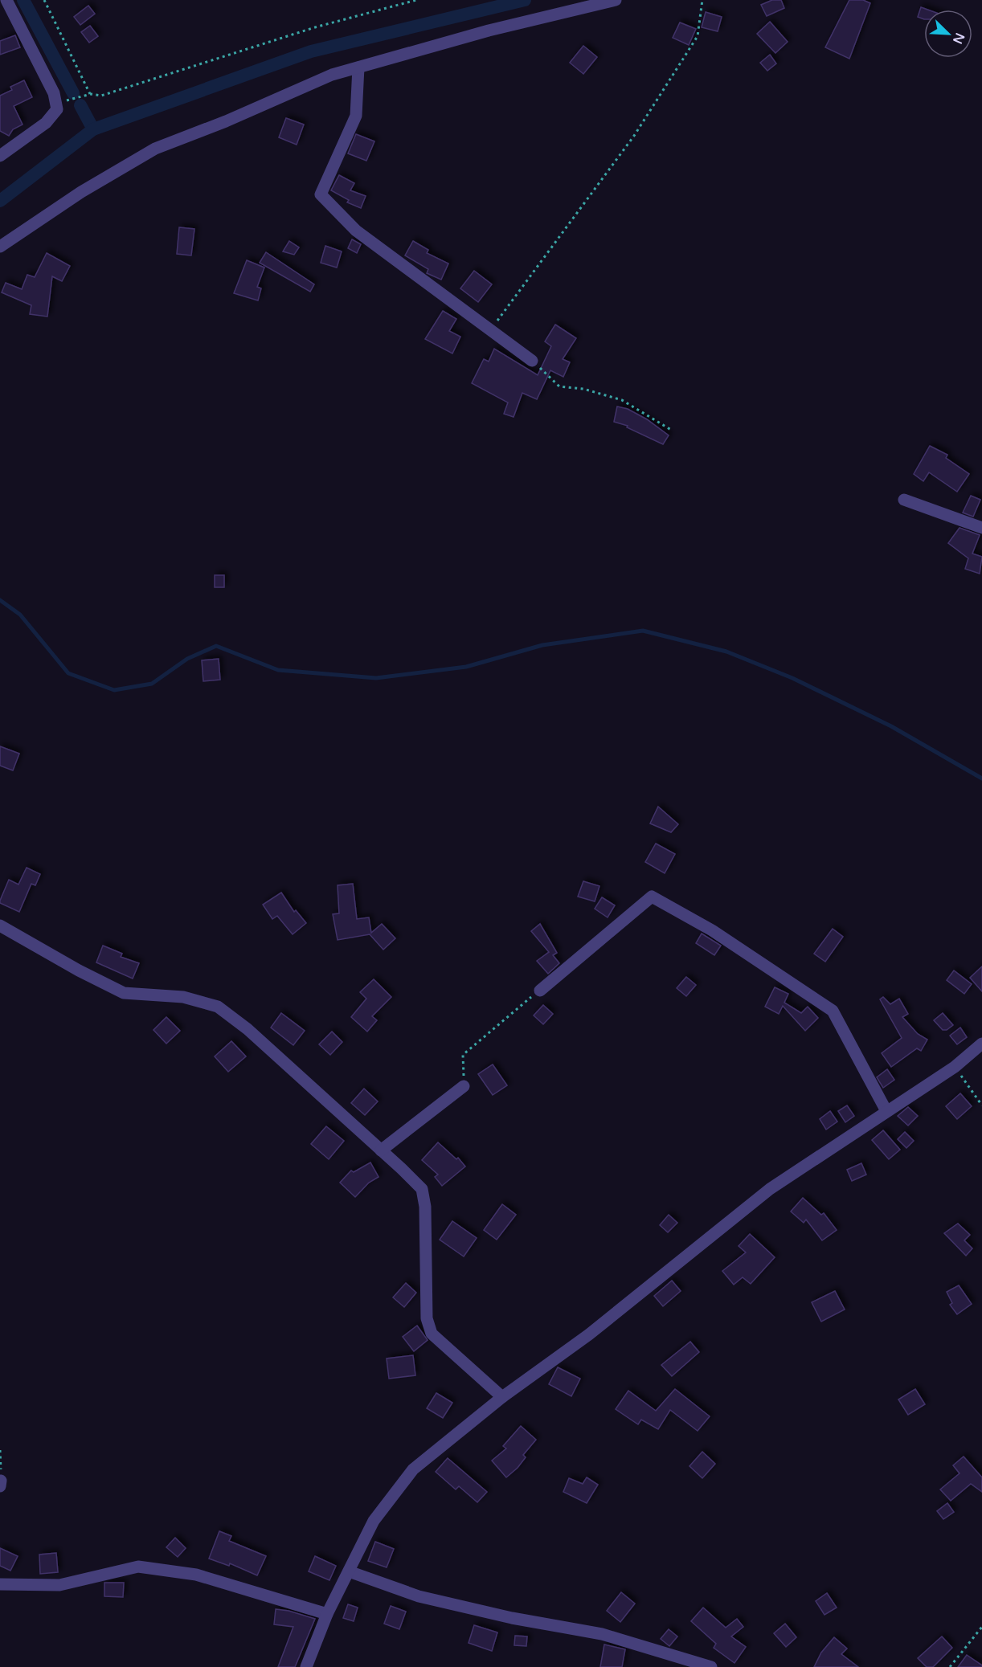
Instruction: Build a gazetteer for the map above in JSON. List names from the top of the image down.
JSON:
{
  "north": "bottom right"
}
